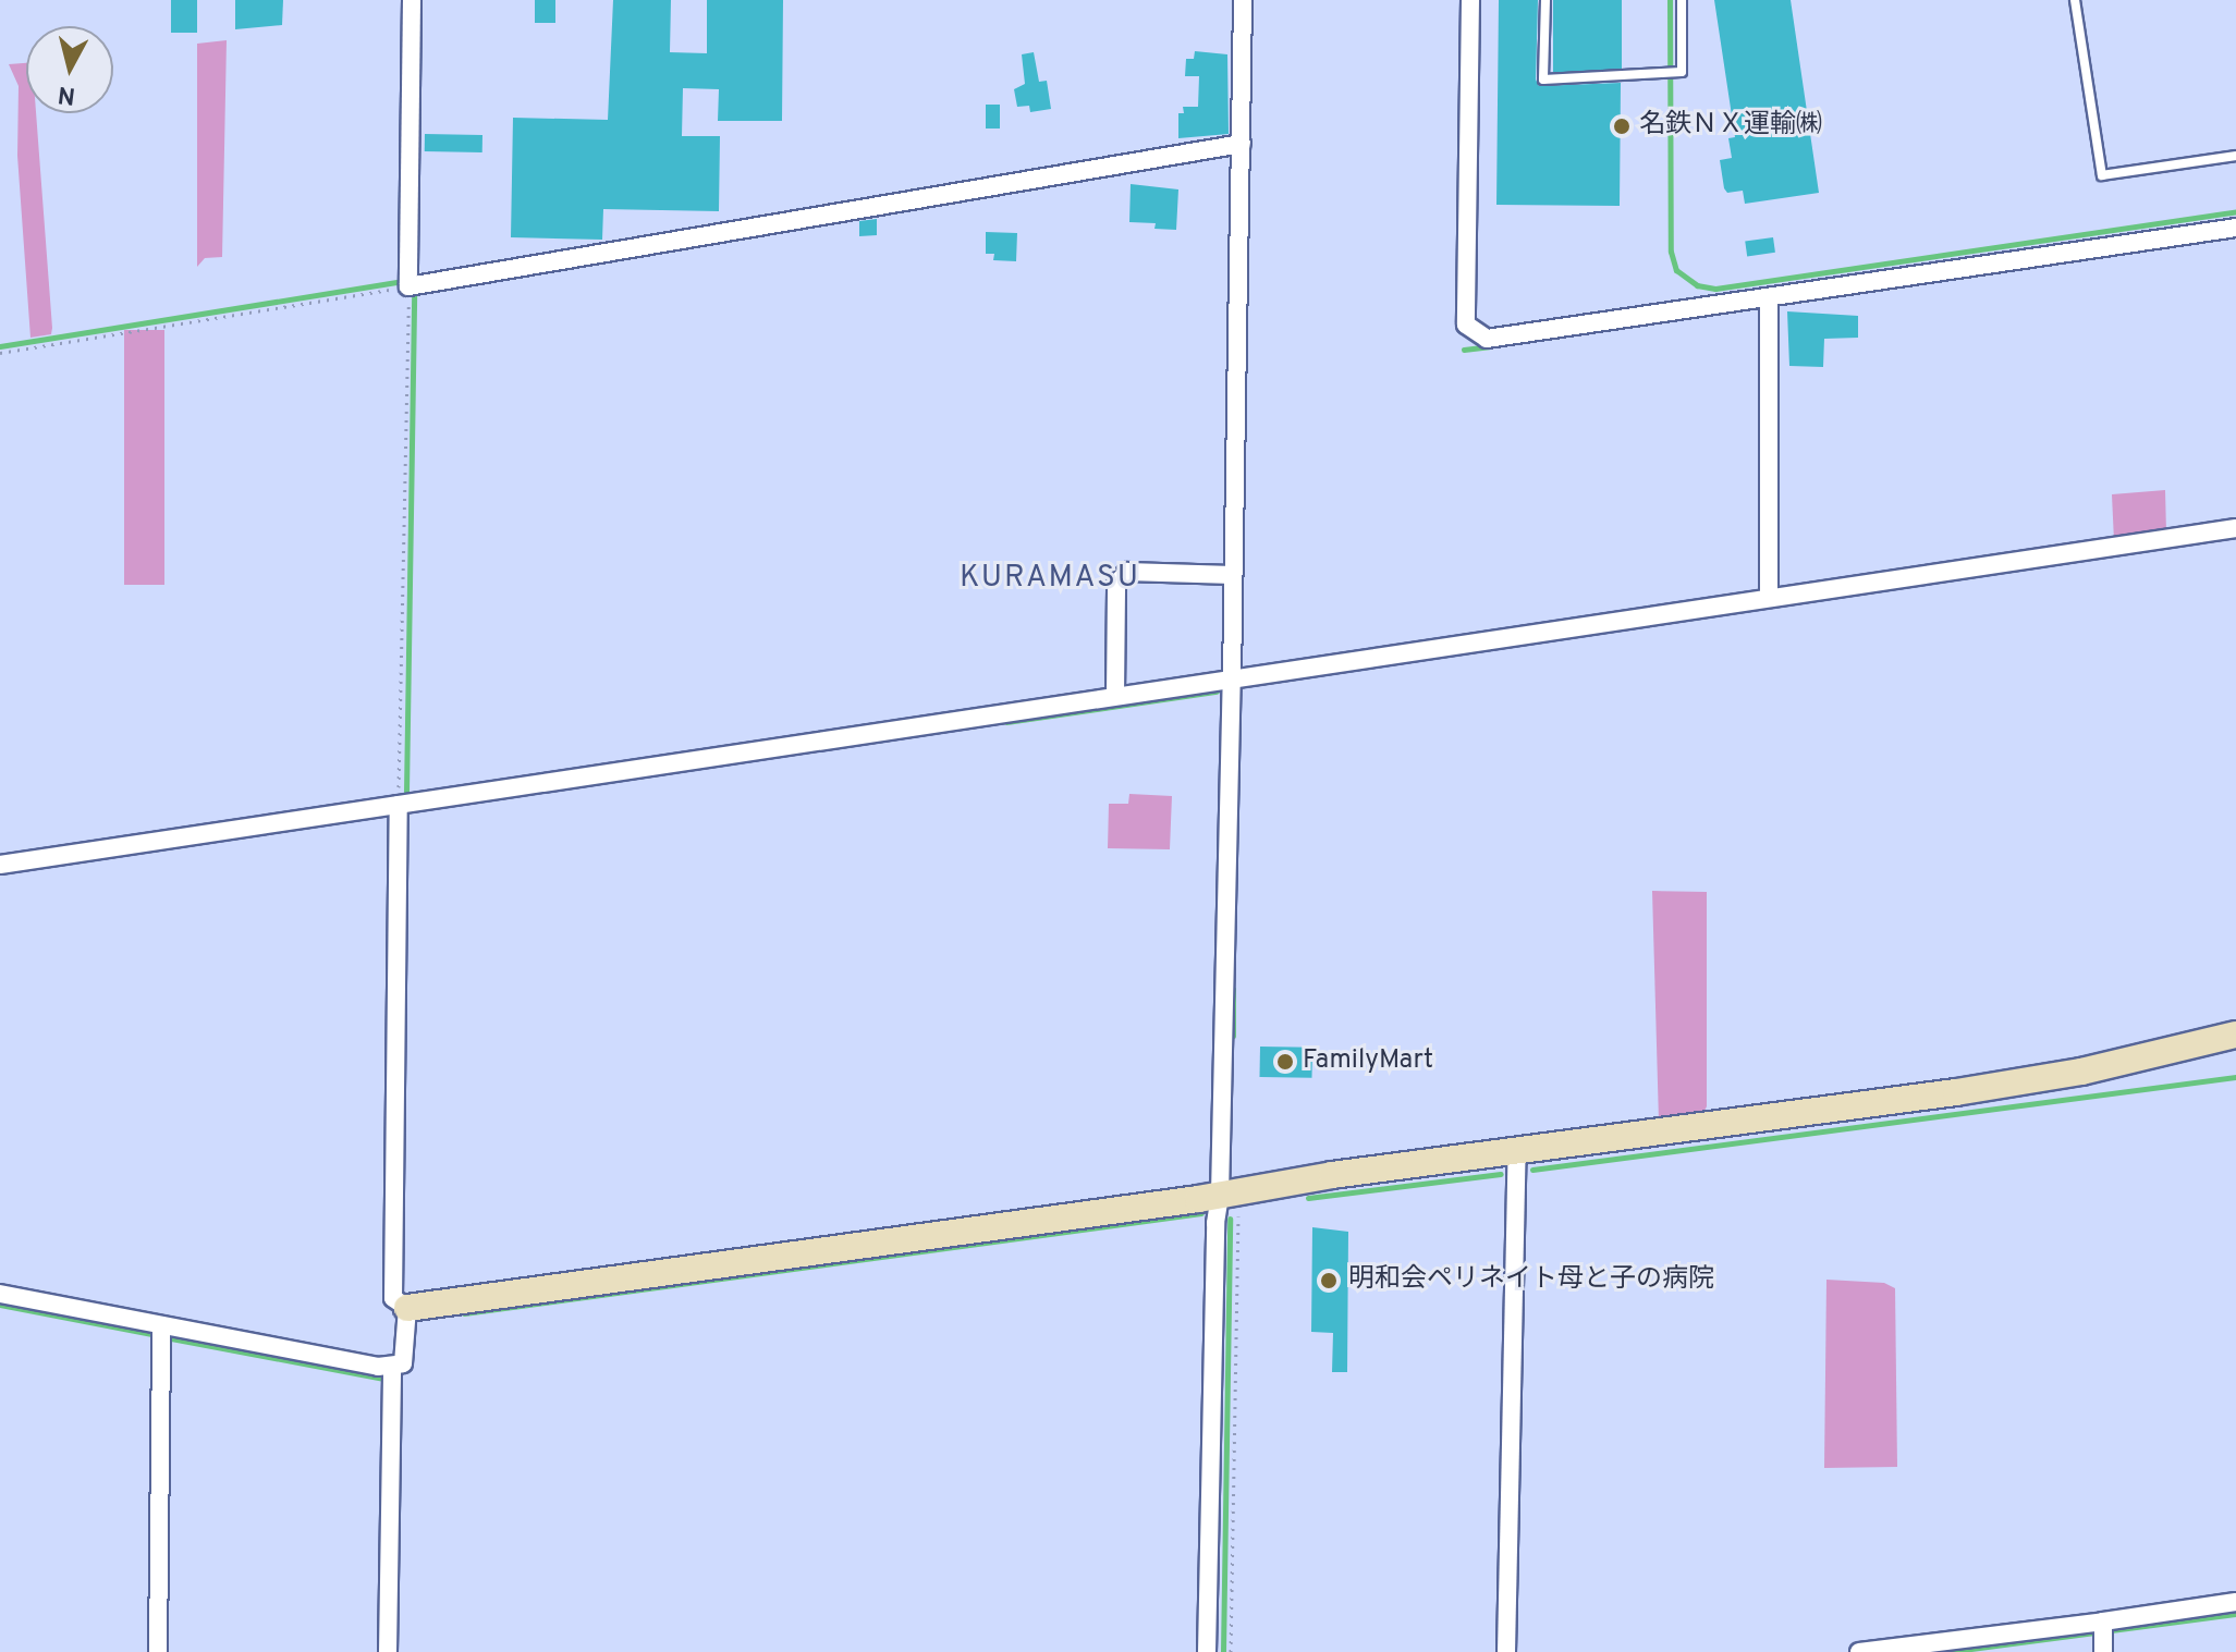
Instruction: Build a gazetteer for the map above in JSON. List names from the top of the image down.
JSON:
{
  "districts": ["KURAMASU"],
  "places": ["名鉄ＮＸ運輸㈱", "FamilyMart", "明和会ペリネイト母と子の病院"],
  "north": "bottom"
}
